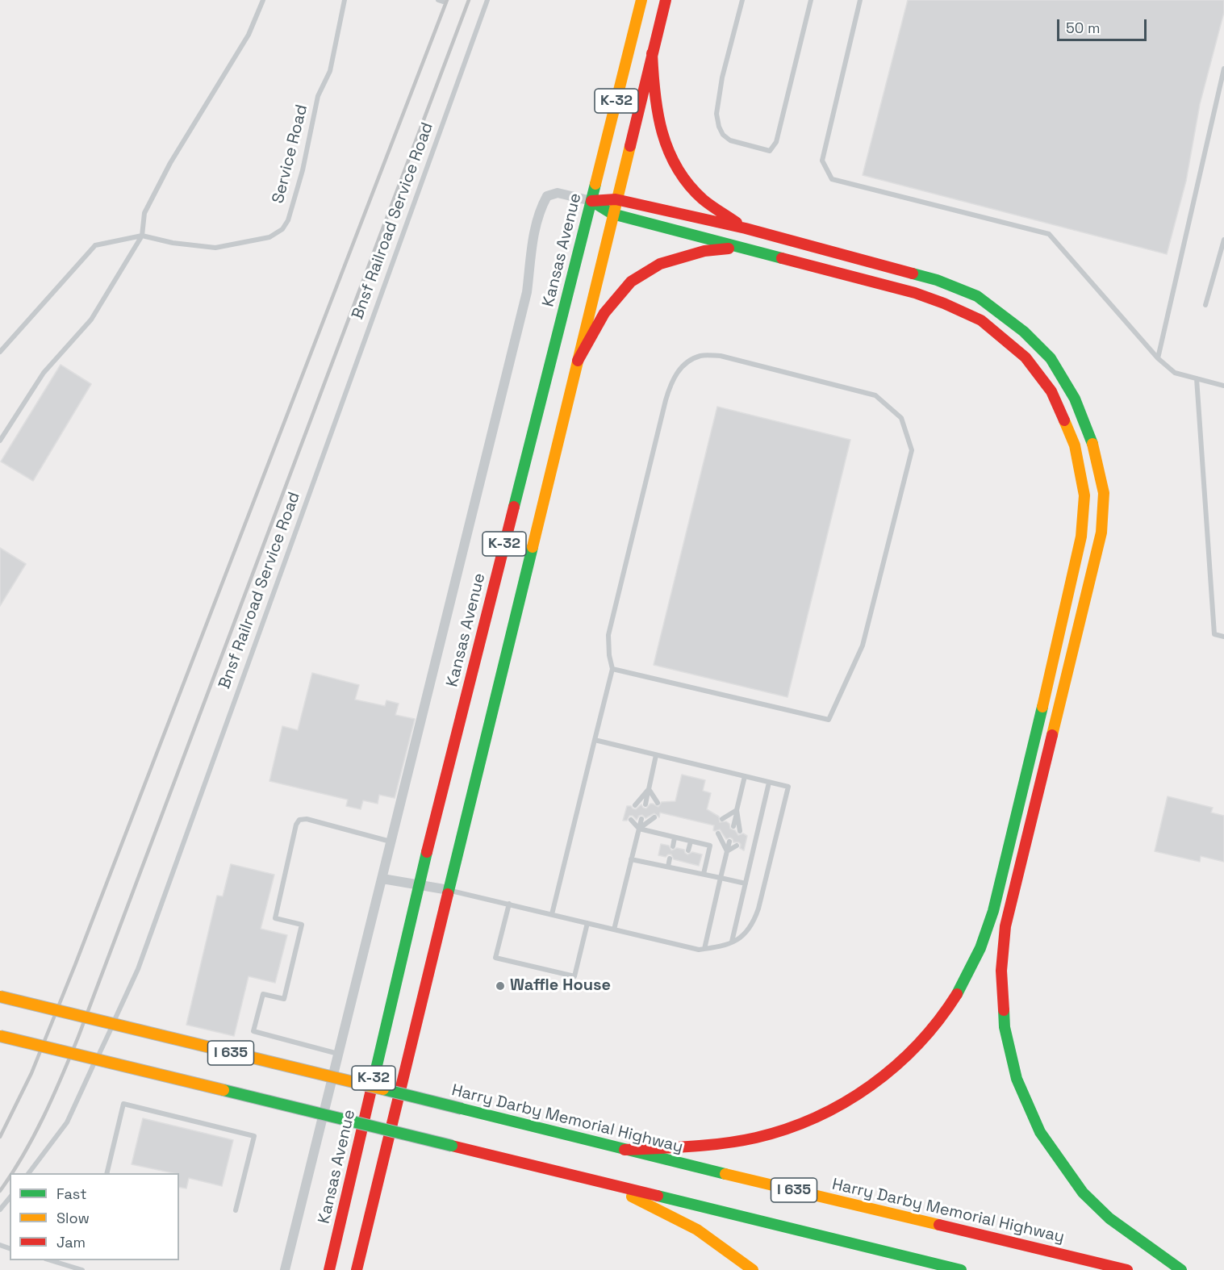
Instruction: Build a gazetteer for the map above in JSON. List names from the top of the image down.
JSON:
{
  "streets": {
    "main road": [
      "K-32",
      "Kansas Avenue",
      "I 635",
      "Harry Darby Memorial Highway"
    ],
    "lane": ["Service Road", "Bnsf Railroad Service Road"]
  },
  "places": ["Waffle House"],
  "legend": ["Fast", "Slow", "Jam"],
  "scale_bar": "50 m"
}
